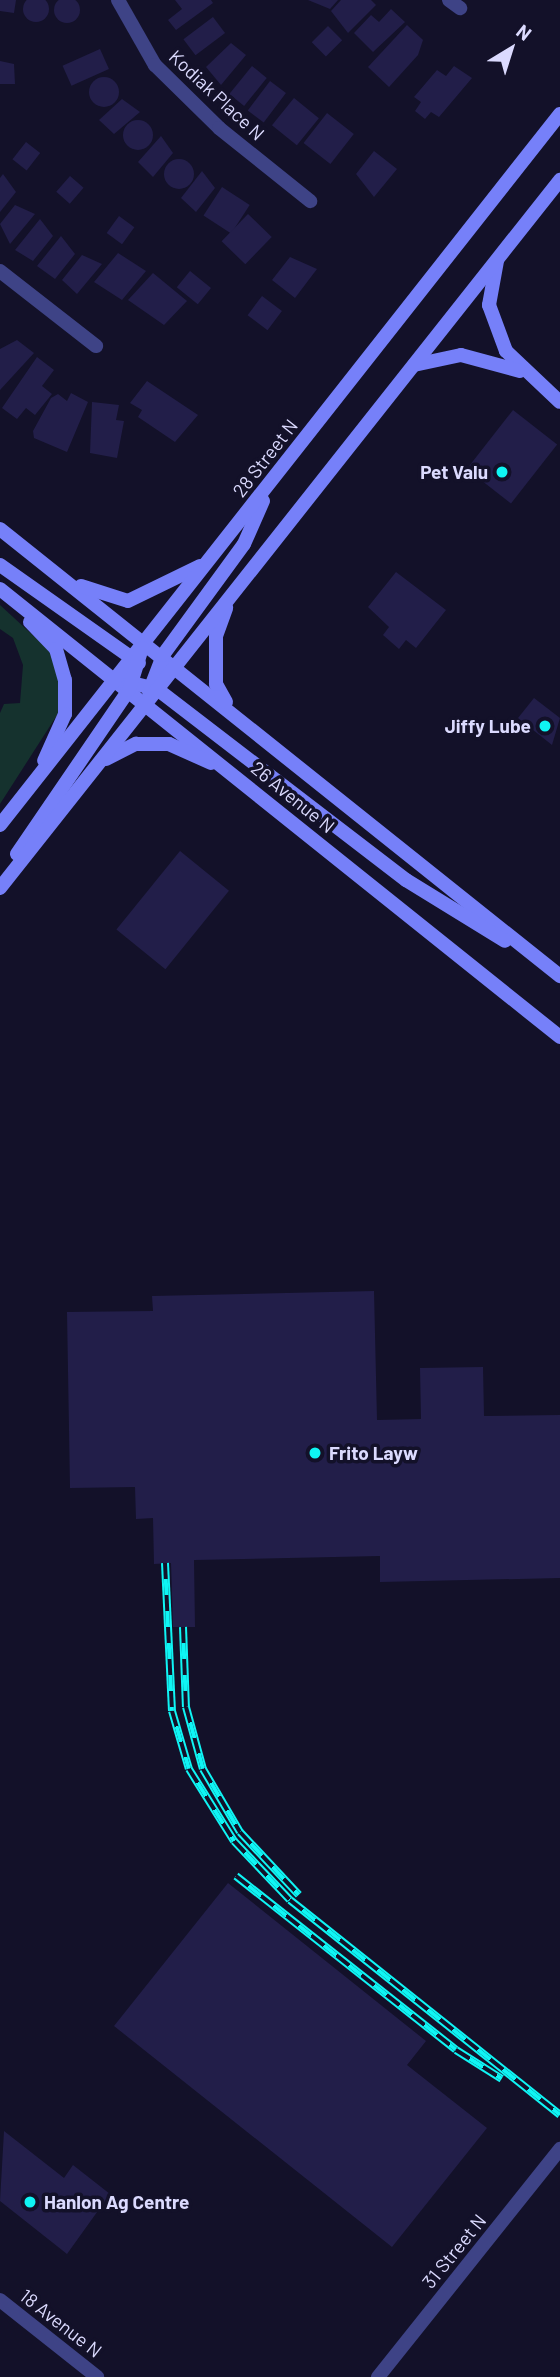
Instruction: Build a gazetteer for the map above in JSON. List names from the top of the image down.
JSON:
{
  "streets": {
    "main road": ["28 Street N", "26 Avenue N"],
    "street": ["Kodiak Place N", "31 Street N", "18 Avenue N"]
  },
  "crossings": [
    ["28 Street N", "26 Avenue N"]
  ],
  "places": [
    "Pet Valu",
    "Jiffy Lube",
    "Frito Layw",
    "Hanlon Ag Centre"
  ],
  "north": "top right"
}
